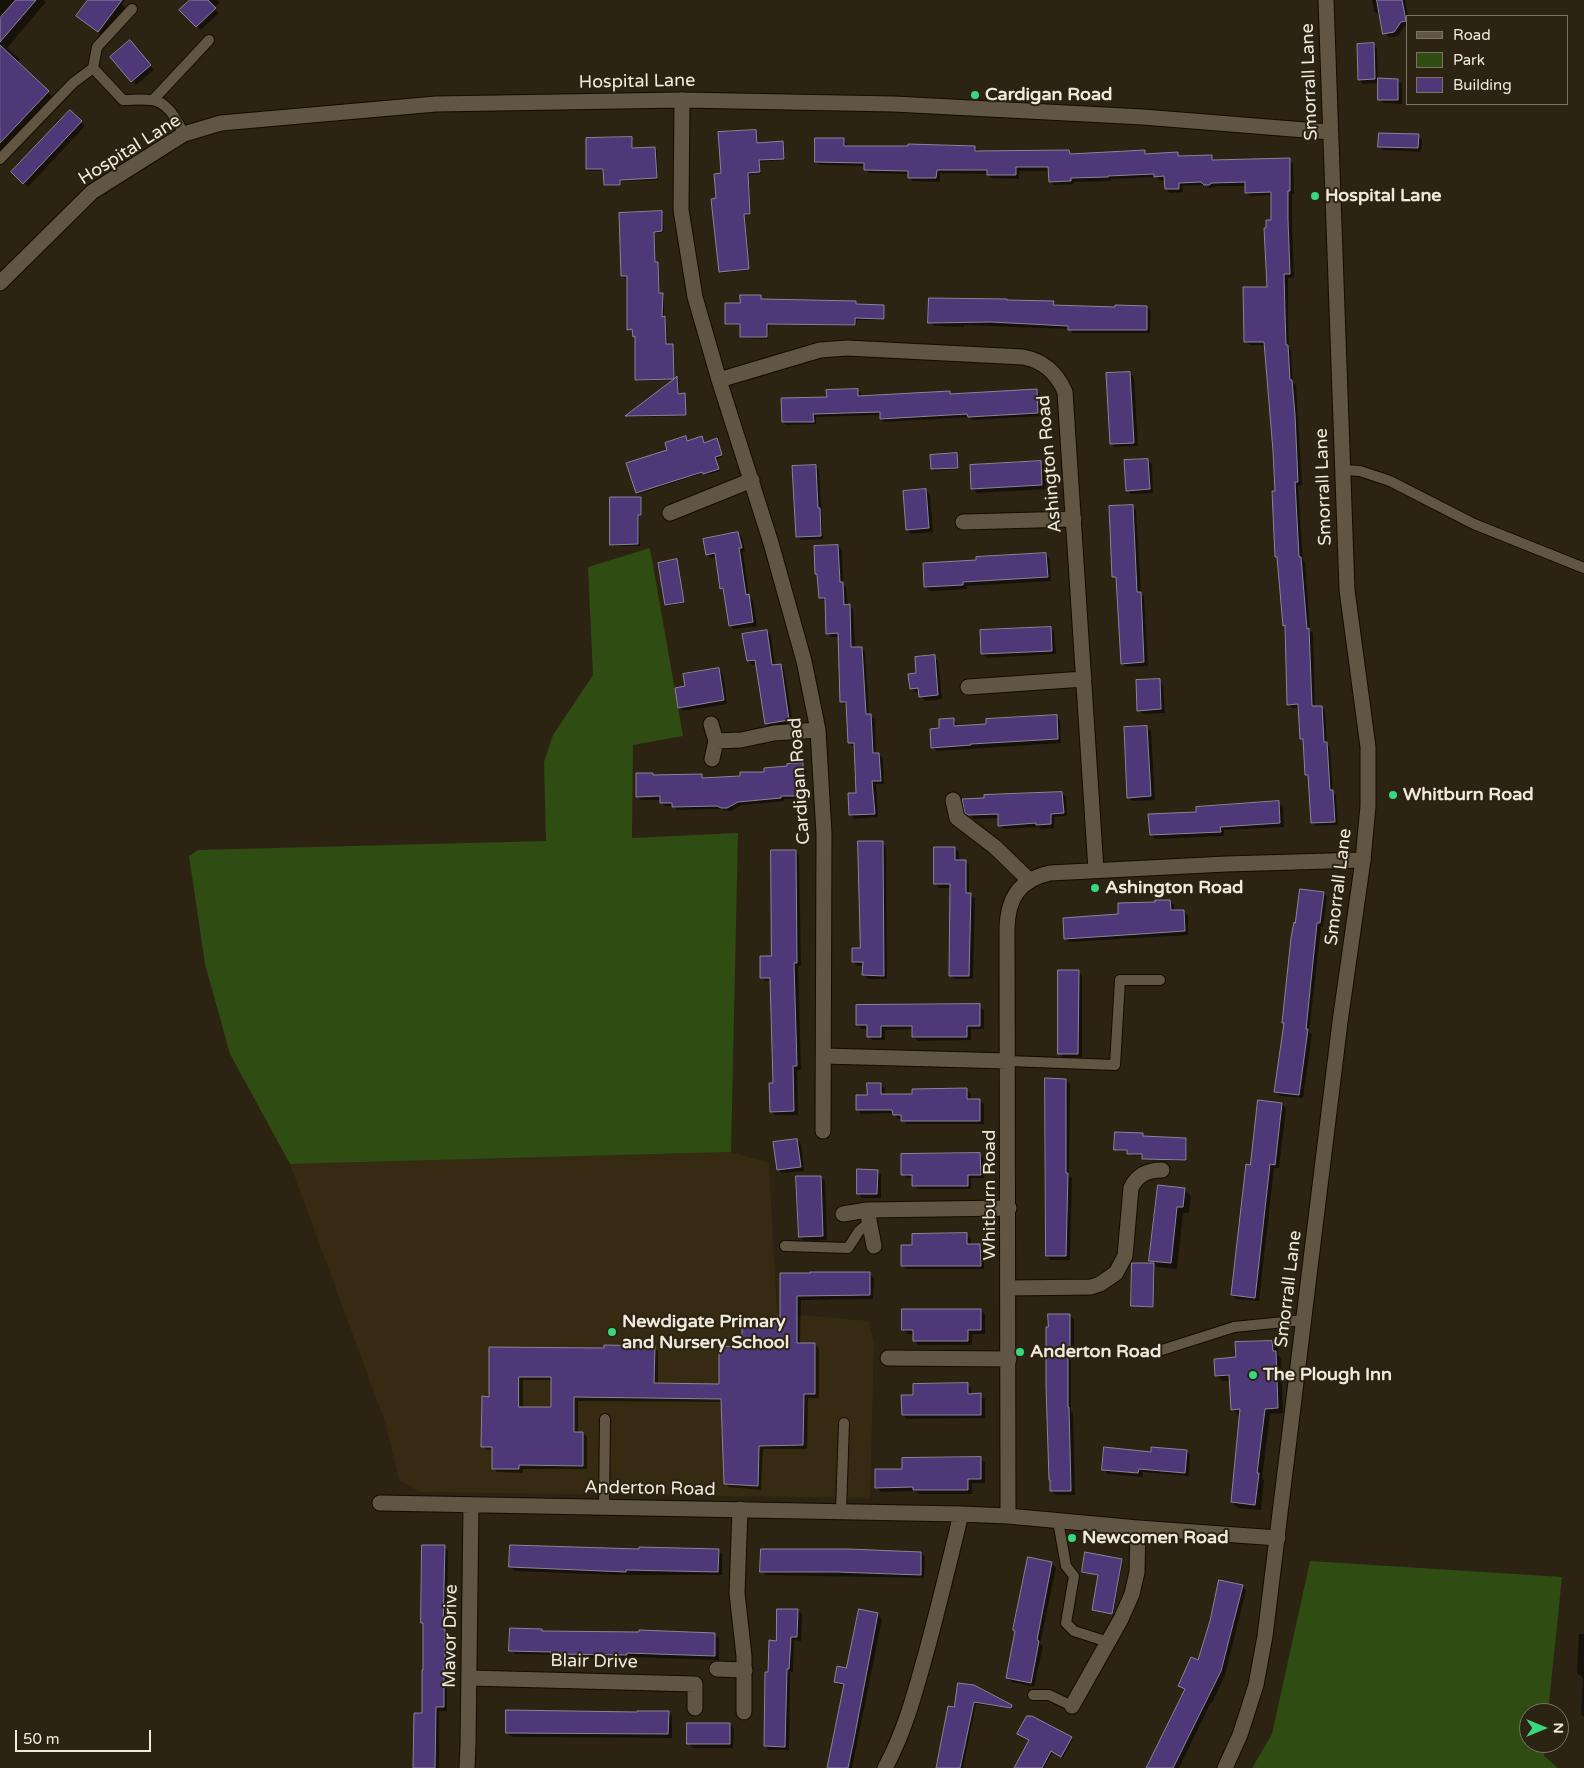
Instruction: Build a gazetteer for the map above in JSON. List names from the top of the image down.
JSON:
{
  "streets": {
    "street": [
      "Hospital Lane",
      "Smorrall Lane",
      "Ashington Road",
      "Cardigan Road",
      "Whitburn Road",
      "Anderton Road",
      "Mavor Drive",
      "Blair Drive"
    ]
  },
  "crossings": [
    ["Hospital Lane", "Smorrall Lane"],
    ["Hospital Lane", "Cardigan Road"],
    ["Smorrall Lane", "Anderton Road"],
    ["Ashington Road", "Cardigan Road"],
    ["Whitburn Road", "Anderton Road"],
    ["Anderton Road", "Mavor Drive"],
    ["Mavor Drive", "Blair Drive"]
  ],
  "places": [
    "Cardigan Road",
    "Hospital Lane",
    "Whitburn Road",
    "Ashington Road",
    "Newdigate Primary and Nursery School",
    "Anderton Road",
    "The Plough Inn",
    "Newcomen Road"
  ],
  "legend": ["Road", "Park", "Building"],
  "scale_bar": "50 m",
  "north": "right"
}
